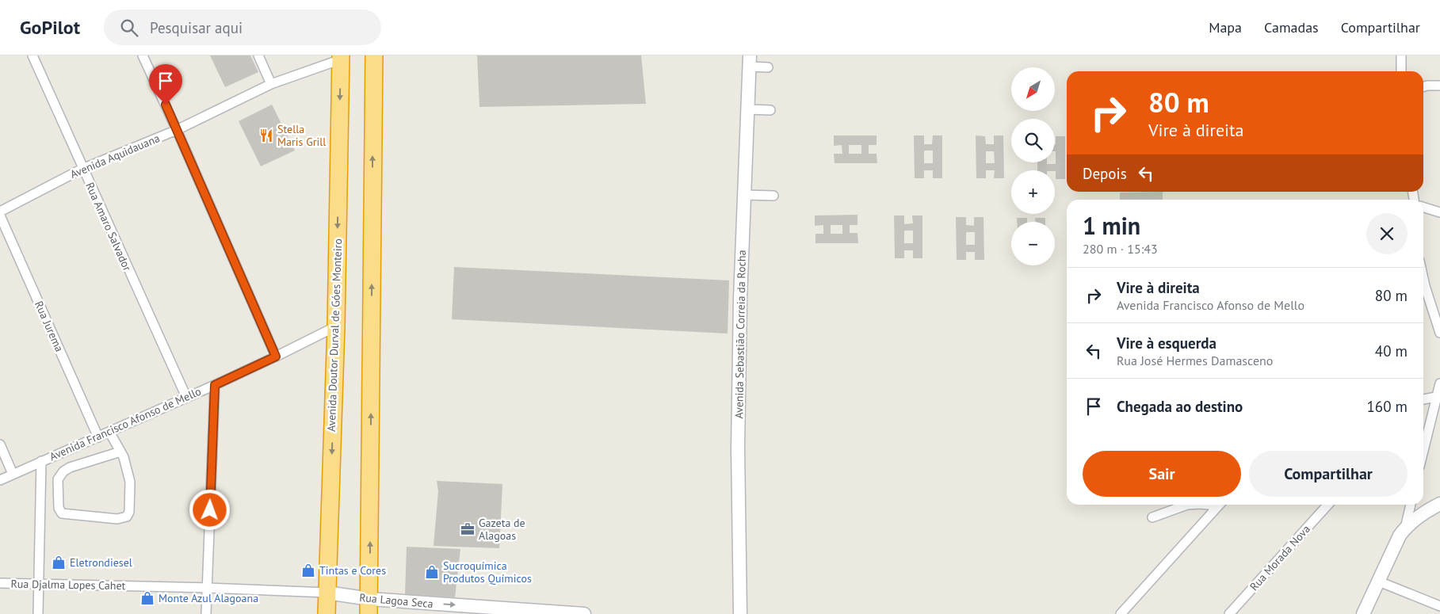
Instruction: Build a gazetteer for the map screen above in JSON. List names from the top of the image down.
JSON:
{
  "streets": {
    "highway": ["Avenida Doutor Durval de Góes Monteiro"],
    "street": [
      "Avenida Aquidauana",
      "Rua Amaro Salvador",
      "Rua Jurema",
      "Avenida Sebastião Correia da Rocha",
      "Avenida Francisco Afonso de Mello",
      "Rua Morada Nova",
      "Rua Djalma Lopes Cahet",
      "Rua Lagoa Seca"
    ]
  },
  "crossings": [
    ["Avenida Aquidauana", "Rua Amaro Salvador"],
    ["Avenida Aquidauana", "Avenida Doutor Durval de Góes Monteiro"],
    ["Rua Amaro Salvador", "Avenida Francisco Afonso de Mello"],
    ["Rua Jurema", "Avenida Francisco Afonso de Mello"],
    ["Avenida Doutor Durval de Góes Monteiro", "Avenida Francisco Afonso de Mello"],
    ["Avenida Doutor Durval de Góes Monteiro", "Rua Djalma Lopes Cahet"],
    ["Avenida Doutor Durval de Góes Monteiro", "Rua Lagoa Seca"],
    ["Rua Djalma Lopes Cahet", "Rua Lagoa Seca"]
  ],
  "one_way": ["Rua Lagoa Seca"],
  "places": {
    "restaurant": ["Stella Maris Grill"],
    "office": ["Gazeta de Alagoas"],
    "shop": [
      "Eletrondiesel",
      "Tintas e Cores",
      "Sucroquímica Produtos Químicos",
      "Monte Azul Alagoana"
    ]
  },
  "north": "bottom left",
  "page": {
    "header": "GoPilot",
    "search": "Pesquisar aqui",
    "nav": ["Mapa", "Camadas", "Compartilhar"],
    "map_buttons": ["+", "−"],
    "turn": ["80 m", "Vire à direita"],
    "then": "Depois",
    "heading": ["1 min", "280 m · 15:43"],
    "list": [
      {
        "name": "Vire à direita",
        "note": "Avenida Francisco Afonso de Mello",
        "value": "80 m"
      },
      {
        "name": "Vire à esquerda",
        "note": "Rua José Hermes Damasceno",
        "value": "40 m"
      },
      {
        "name": "Chegada ao destino",
        "value": "160 m"
      }
    ],
    "buttons": ["Sair", "Compartilhar"]
  }
}
